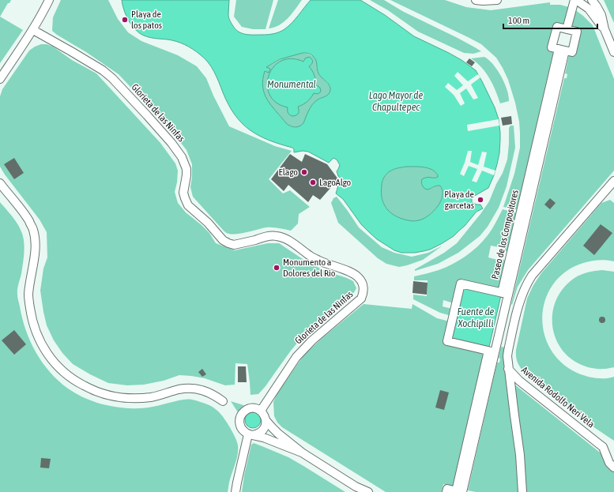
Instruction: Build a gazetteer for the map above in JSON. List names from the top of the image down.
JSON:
{
  "streets": {
    "street": ["Glorieta de las Ninfas", "Paseo de los Compositores", "Avenida Rodolfo Neri Vela"]
  },
  "water": ["Monumental", "Lago Mayor de Chapultepec", "Fuente de Xochipilli"],
  "places": [
    "Playa de los patos",
    "Elago",
    "LagoAlgo",
    "Playa de garcetas",
    "Monumento a Dolores del Rio"
  ],
  "scale_bar": "100 m"
}
